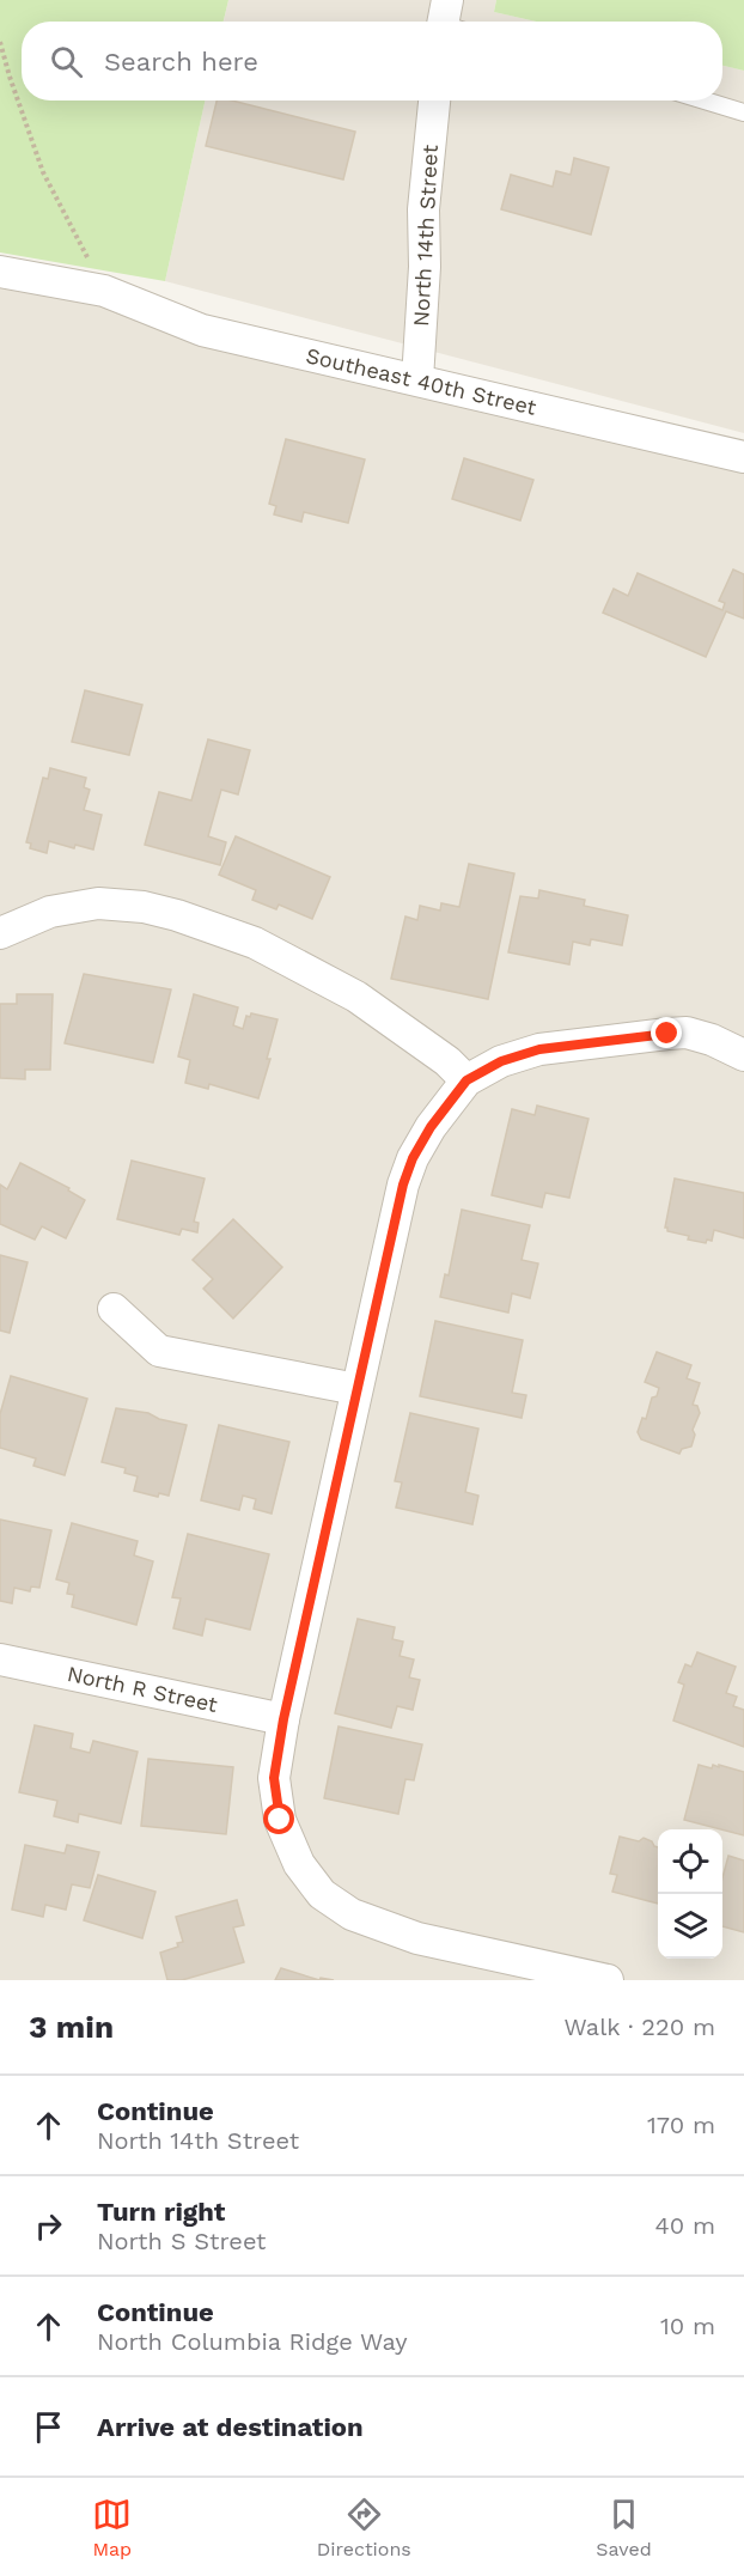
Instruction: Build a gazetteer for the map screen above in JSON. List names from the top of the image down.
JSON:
{
  "streets": {
    "street": ["North 14th Street", "Southeast 40th Street", "North R Street"]
  },
  "crossings": [
    ["North 14th Street", "Southeast 40th Street"]
  ],
  "page": {
    "search": "Search here",
    "heading": ["3 min", "Walk · 220 m"],
    "list": [
      ["Continue", "North 14th Street", "170 m"],
      ["Turn right", "North S Street", "40 m"],
      ["Continue", "North Columbia Ridge Way", "10 m"],
      "Arrive at destination"
    ],
    "nav": ["Map", "Directions", "Saved"]
  }
}
